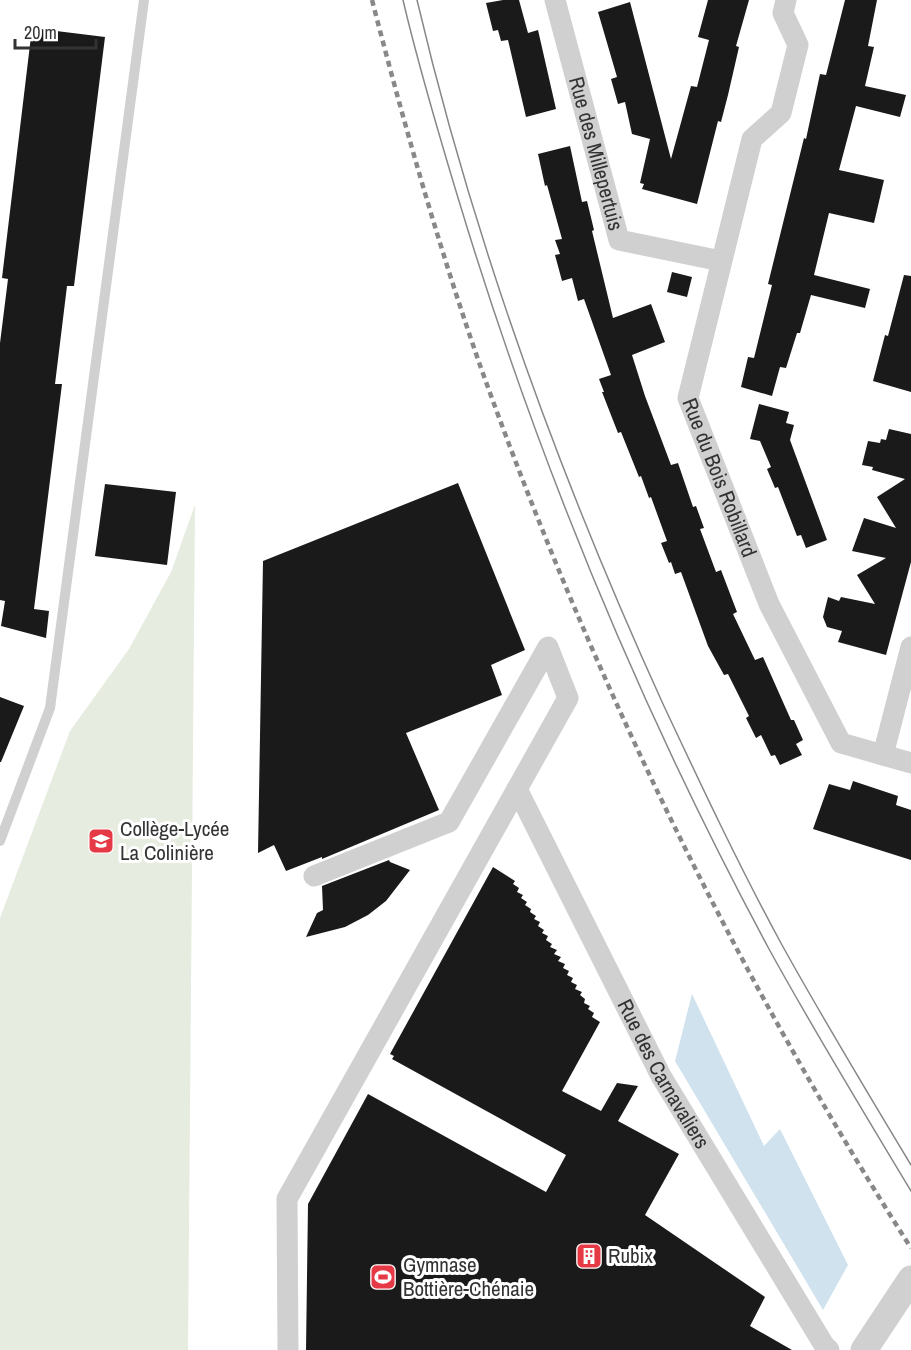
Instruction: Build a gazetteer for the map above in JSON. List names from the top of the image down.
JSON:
{
  "streets": {
    "street": ["Rue des Millepertuis", "Rue du Bois Robillard", "Rue des Carnavaliers"]
  },
  "crossings": [
    ["Rue des Millepertuis", "Rue du Bois Robillard"]
  ],
  "places": {
    "school or university": ["Collège-Lycée La Colinière"],
    "building": ["Rubix"],
    "sports": ["Gymnase Bottière-Chénaie"]
  },
  "scale_bar": "20 m"
}
